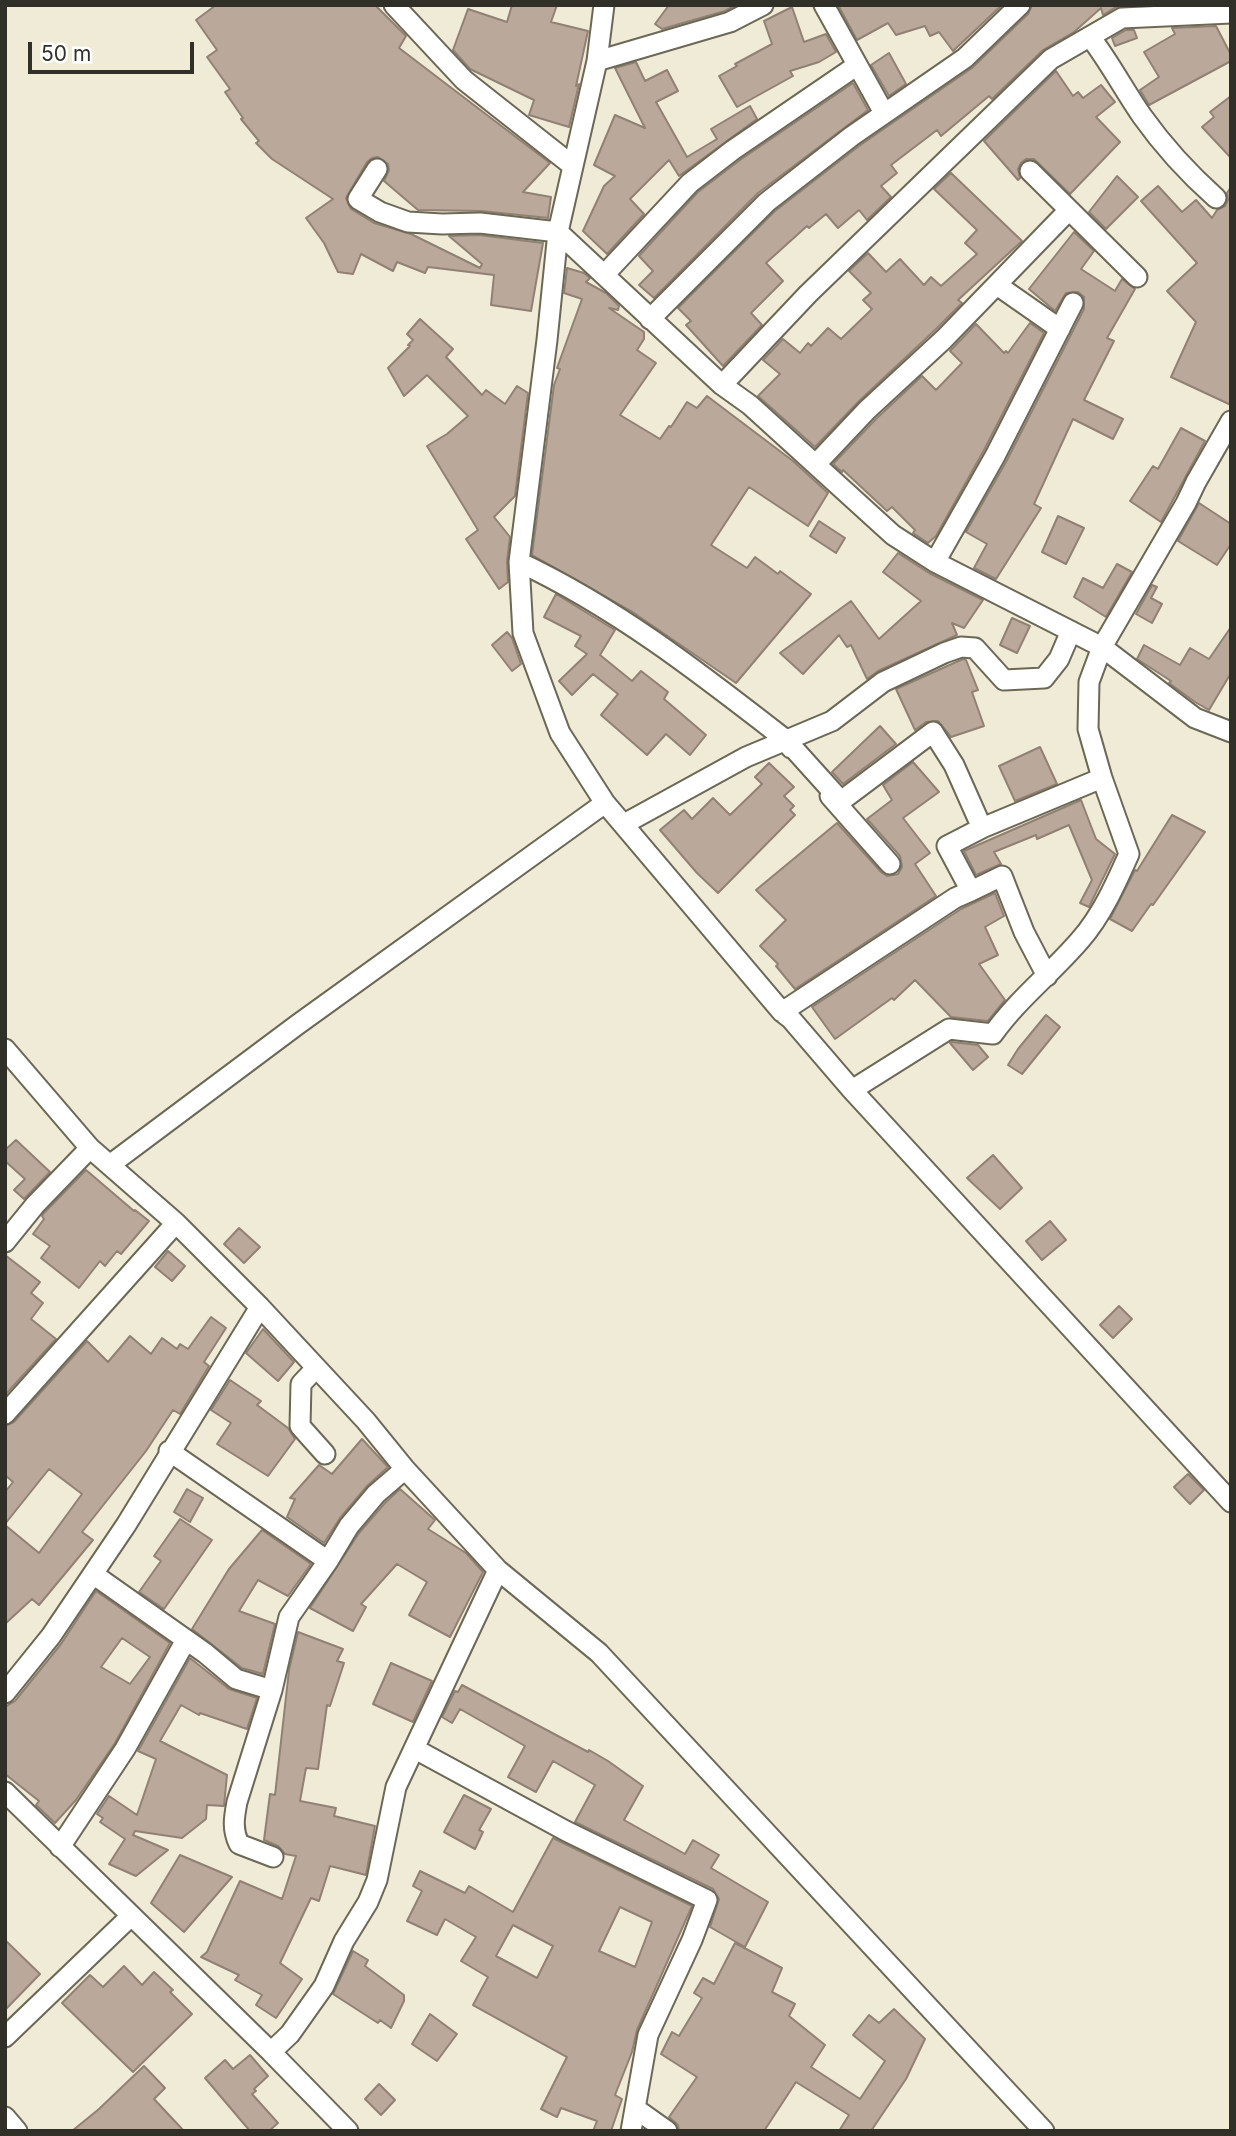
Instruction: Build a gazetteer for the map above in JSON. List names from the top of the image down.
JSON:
{
  "scale_bar": "50 m"
}
